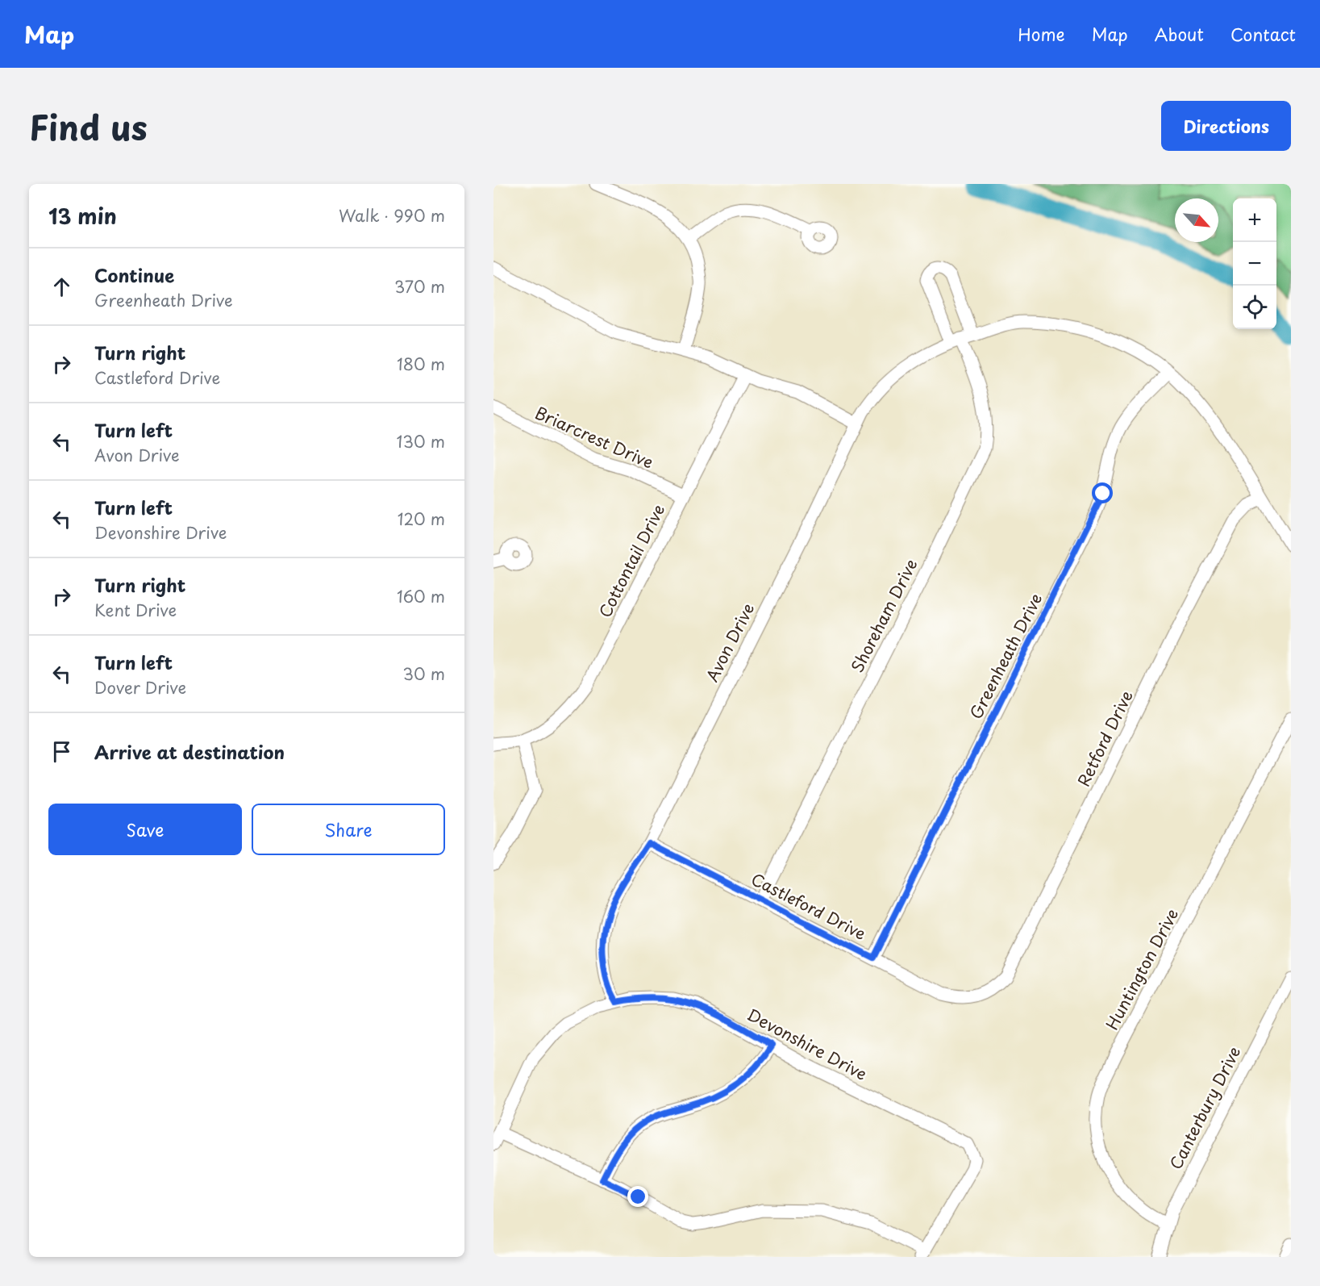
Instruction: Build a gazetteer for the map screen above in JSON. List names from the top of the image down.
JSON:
{
  "streets": {
    "street": [
      "Briarcrest Drive",
      "Cottontail Drive",
      "Shoreham Drive",
      "Avon Drive",
      "Greenheath Drive",
      "Retford Drive",
      "Castleford Drive",
      "Huntington Drive",
      "Devonshire Drive",
      "Canterbury Drive"
    ]
  },
  "crossings": [
    ["Briarcrest Drive", "Cottontail Drive"],
    ["Shoreham Drive", "Avon Drive"],
    ["Shoreham Drive", "Castleford Drive"],
    ["Avon Drive", "Greenheath Drive"],
    ["Avon Drive", "Retford Drive"],
    ["Avon Drive", "Castleford Drive"],
    ["Avon Drive", "Devonshire Drive"],
    ["Greenheath Drive", "Castleford Drive"],
    ["Retford Drive", "Castleford Drive"],
    ["Huntington Drive", "Canterbury Drive"]
  ],
  "north": "bottom right",
  "page": {
    "header": "Map",
    "nav": [
      "Home",
      "Map",
      "About",
      "Contact"
    ],
    "title": "Find us",
    "buttons": [
      "Directions",
      ["Save", "Share"]
    ],
    "heading": ["13 min", "Walk · 990 m"],
    "map_buttons": ["+", "−"],
    "list": [
      ["Continue", "Greenheath Drive", "370 m"],
      ["Turn right", "Castleford Drive", "180 m"],
      ["Turn left", "Avon Drive", "130 m"],
      ["Turn left", "Devonshire Drive", "120 m"],
      ["Turn right", "Kent Drive", "160 m"],
      ["Turn left", "Dover Drive", "30 m"],
      "Arrive at destination"
    ]
  }
}
